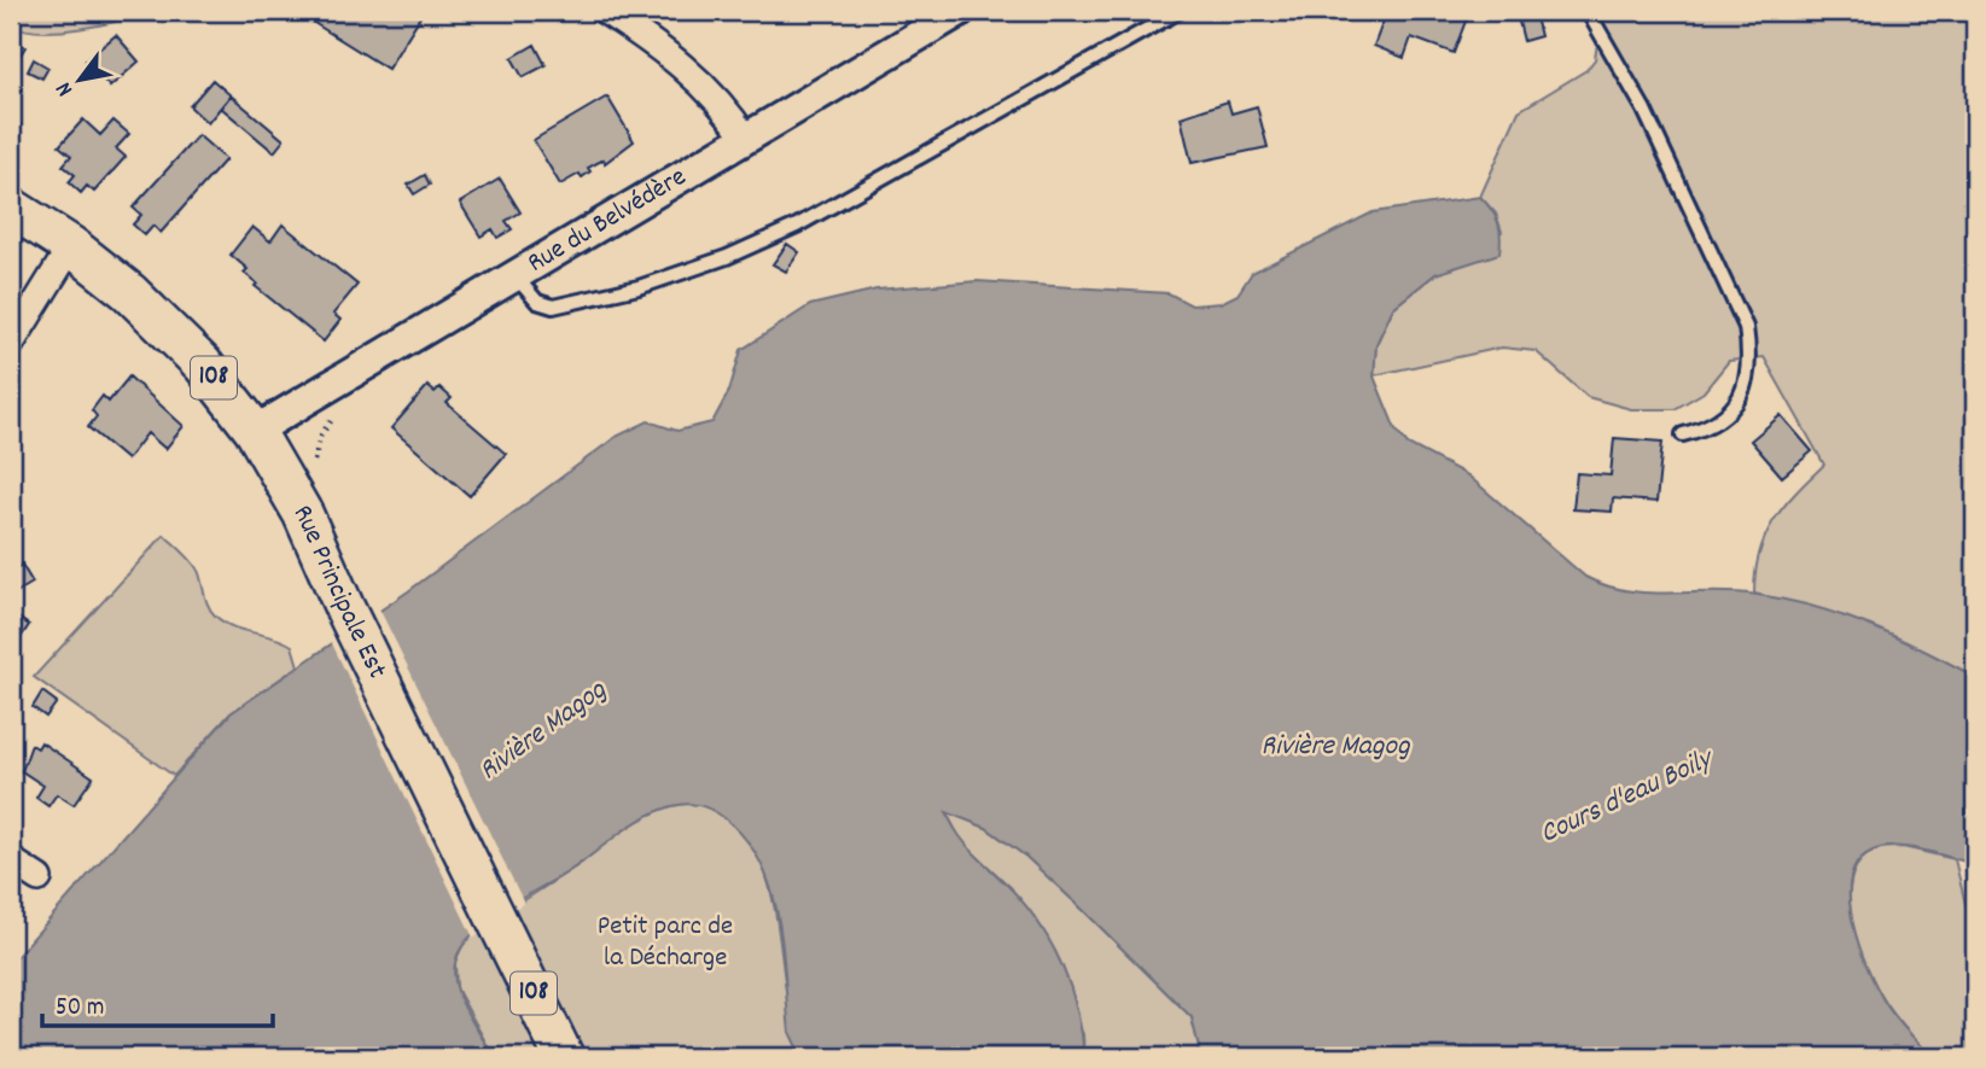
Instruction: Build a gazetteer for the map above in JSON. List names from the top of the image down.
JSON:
{
  "streets": {
    "main road": ["108", "Rue Principale Est"],
    "street": ["Rue du Belvédère"]
  },
  "crossings": [
    ["Rue du Belvédère", "Rue Principale Est"]
  ],
  "water": ["Rivière Magog", "Cours d'eau Boily"],
  "parks": ["Petit parc de la Décharge"],
  "scale_bar": "50 m",
  "north": "bottom left"
}
